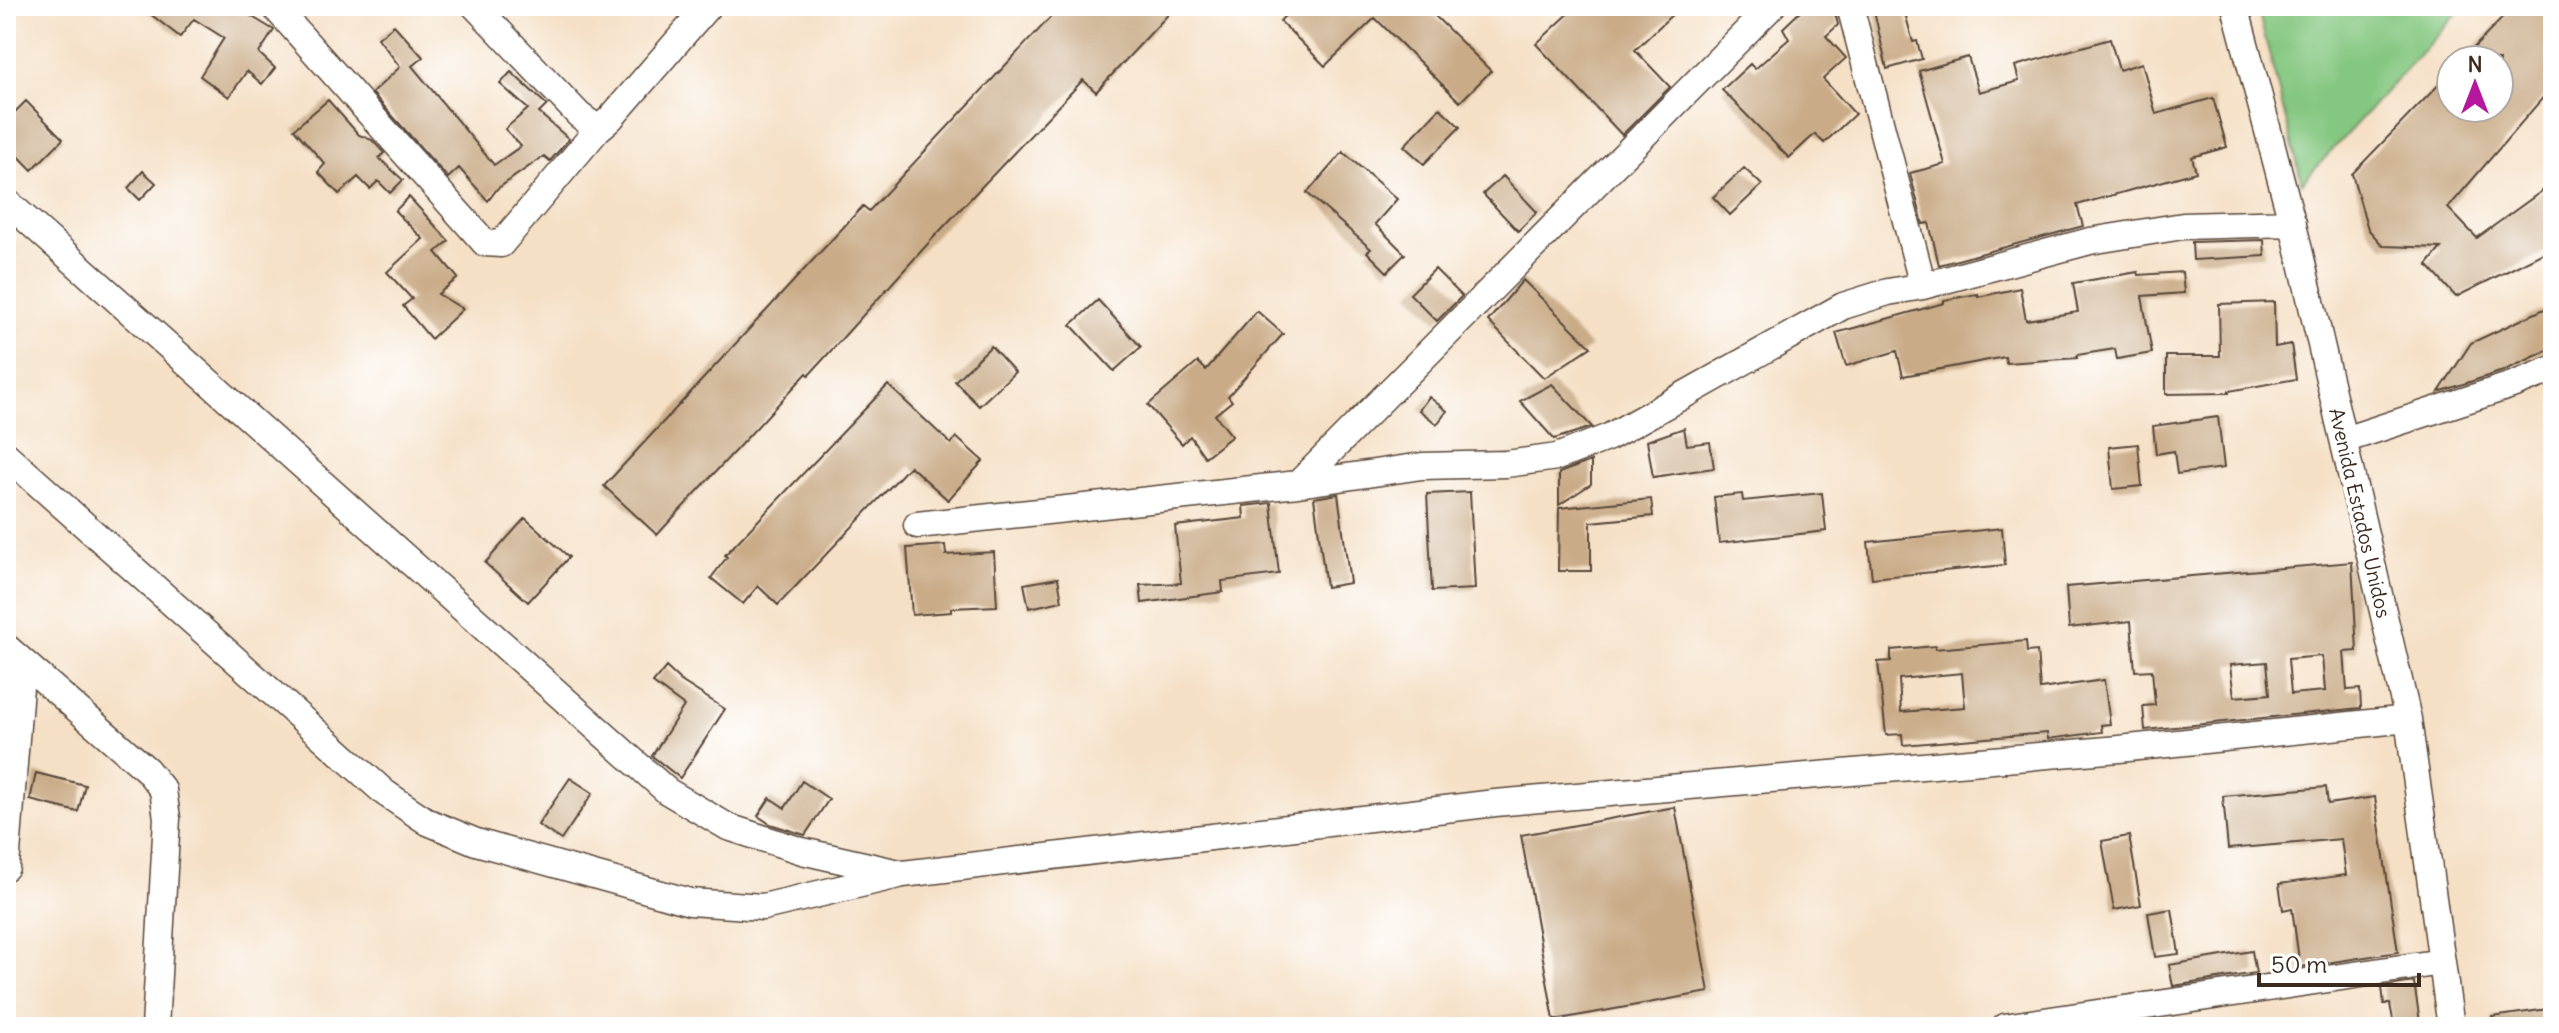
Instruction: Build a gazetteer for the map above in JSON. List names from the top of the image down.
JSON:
{
  "streets": {
    "street": ["Avenida Estados Unidos"]
  },
  "scale_bar": "50 m",
  "north": "top"
}
